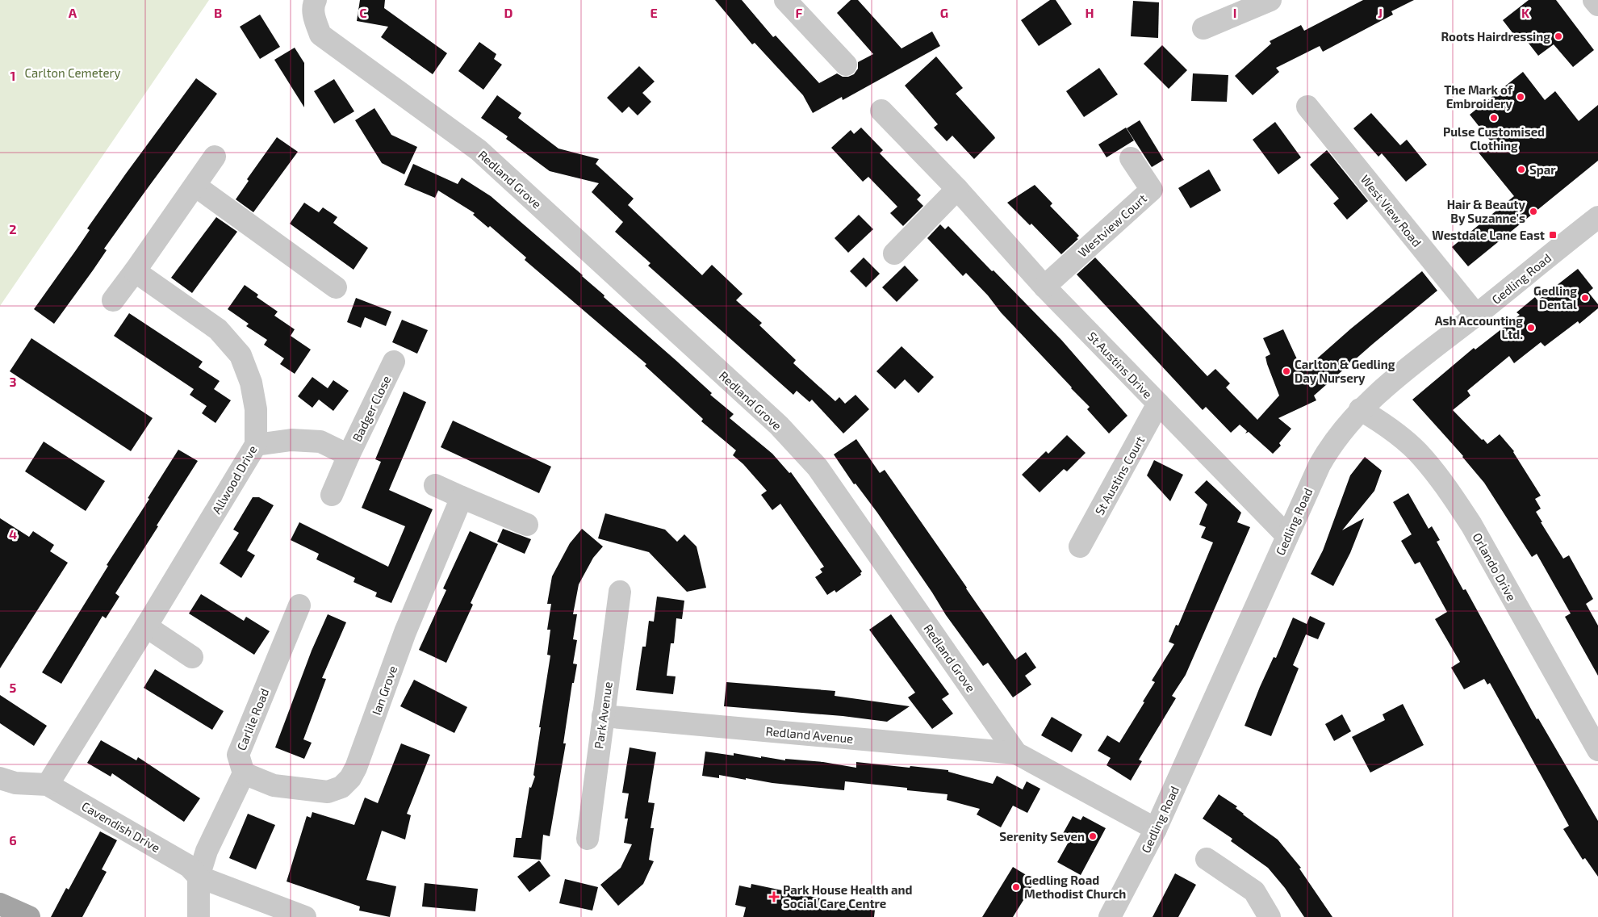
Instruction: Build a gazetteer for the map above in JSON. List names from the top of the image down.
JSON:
{
  "streets": {
    "street": [
      "Redland Grove",
      "West View Road",
      "Westview Court",
      "Gedling Road",
      "St Austins Drive",
      "Badger Close",
      "St Austins Court",
      "Allwood Drive",
      "Orlando Drive",
      "Ian Grove",
      "Park Avenue",
      "Carlile Road",
      "Redland Avenue",
      "Cavendish Drive"
    ]
  },
  "crossings": [
    ["Redland Grove", "Gedling Road"],
    ["Redland Grove", "Redland Avenue"],
    ["West View Road", "Gedling Road"],
    ["Westview Court", "St Austins Drive"],
    ["Gedling Road", "St Austins Drive"],
    ["Gedling Road", "Orlando Drive"],
    ["St Austins Drive", "St Austins Court"],
    ["Badger Close", "Allwood Drive"],
    ["Allwood Drive", "Cavendish Drive"],
    ["Ian Grove", "Carlile Road"],
    ["Park Avenue", "Redland Avenue"]
  ],
  "parks": ["Carlton Cemetery"],
  "places": {
    "other": [
      "Roots Hairdressing",
      "The Mark of Embroidery",
      "Pulse Customised Clothing",
      "Spar",
      "Hair & Beauty By Suzanne's",
      "Gedling Dental",
      "Ash Accounting Ltd.",
      "Carlton & Gedling Day Nursery",
      "Serenity Seven",
      "Gedling Road Methodist Church"
    ],
    "transit": ["Westdale Lane East"],
    "health": ["Park House Health and Social Care Centre"]
  },
  "grid": {
    "columns": [
      "A",
      "B",
      "C",
      "D",
      "E",
      "F",
      "G",
      "H",
      "I",
      "J",
      "K"
    ],
    "rows": [
      "1",
      "2",
      "3",
      "4",
      "5",
      "6"
    ]
  }
}
